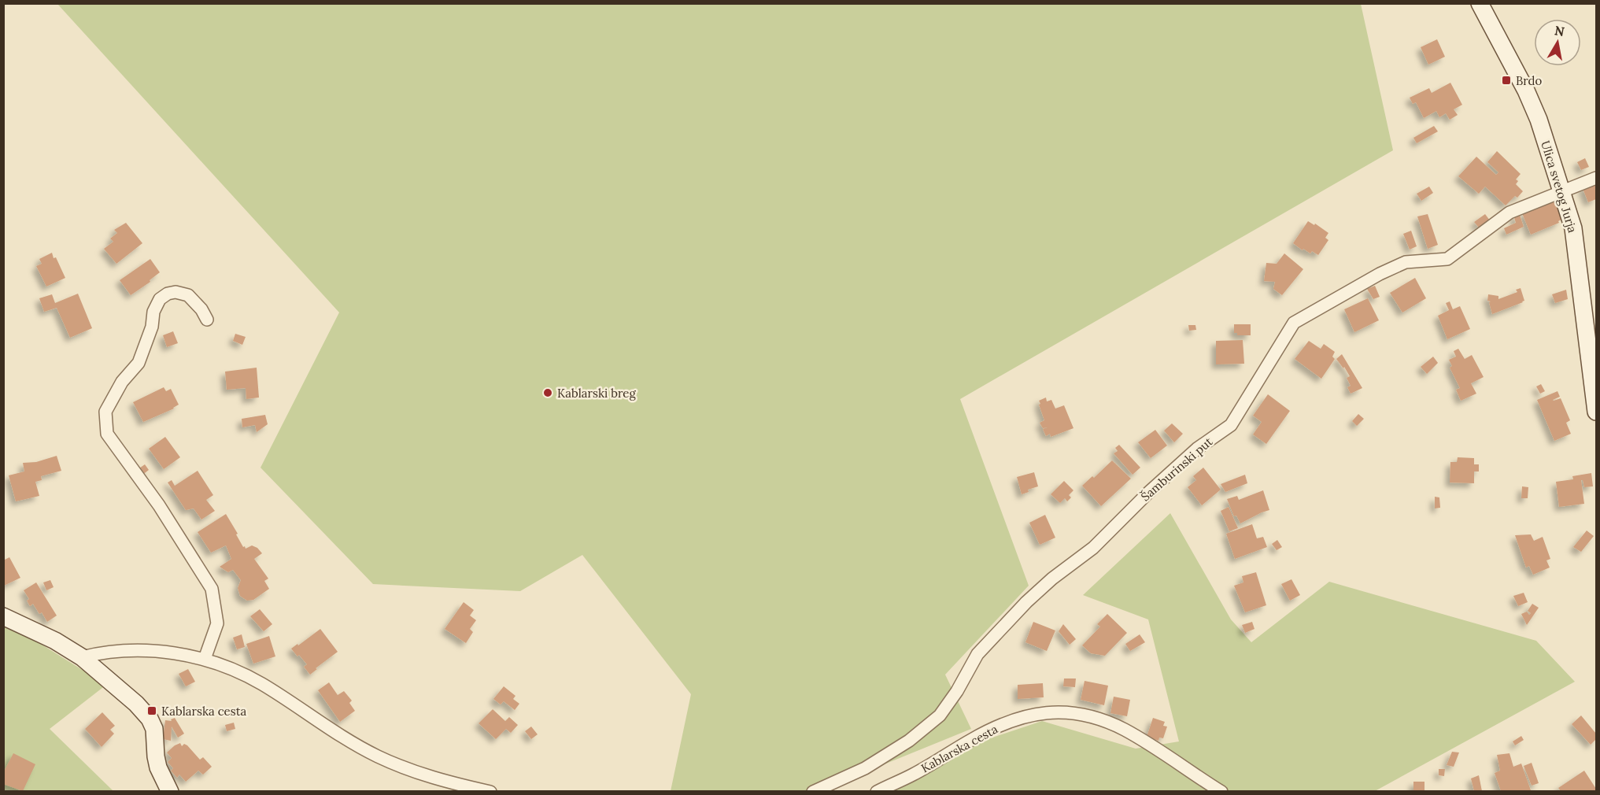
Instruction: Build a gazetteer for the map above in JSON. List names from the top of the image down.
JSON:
{
  "streets": {
    "main road": ["Ulica svetog Jurja"],
    "street": ["Šamburinski put", "Kablarska cesta"]
  },
  "crossings": [
    ["Ulica svetog Jurja", "Šamburinski put"]
  ],
  "places": {
    "transit": ["Brdo", "Kablarska cesta"],
    "other": ["Kablarski breg"]
  },
  "north": "top"
}
